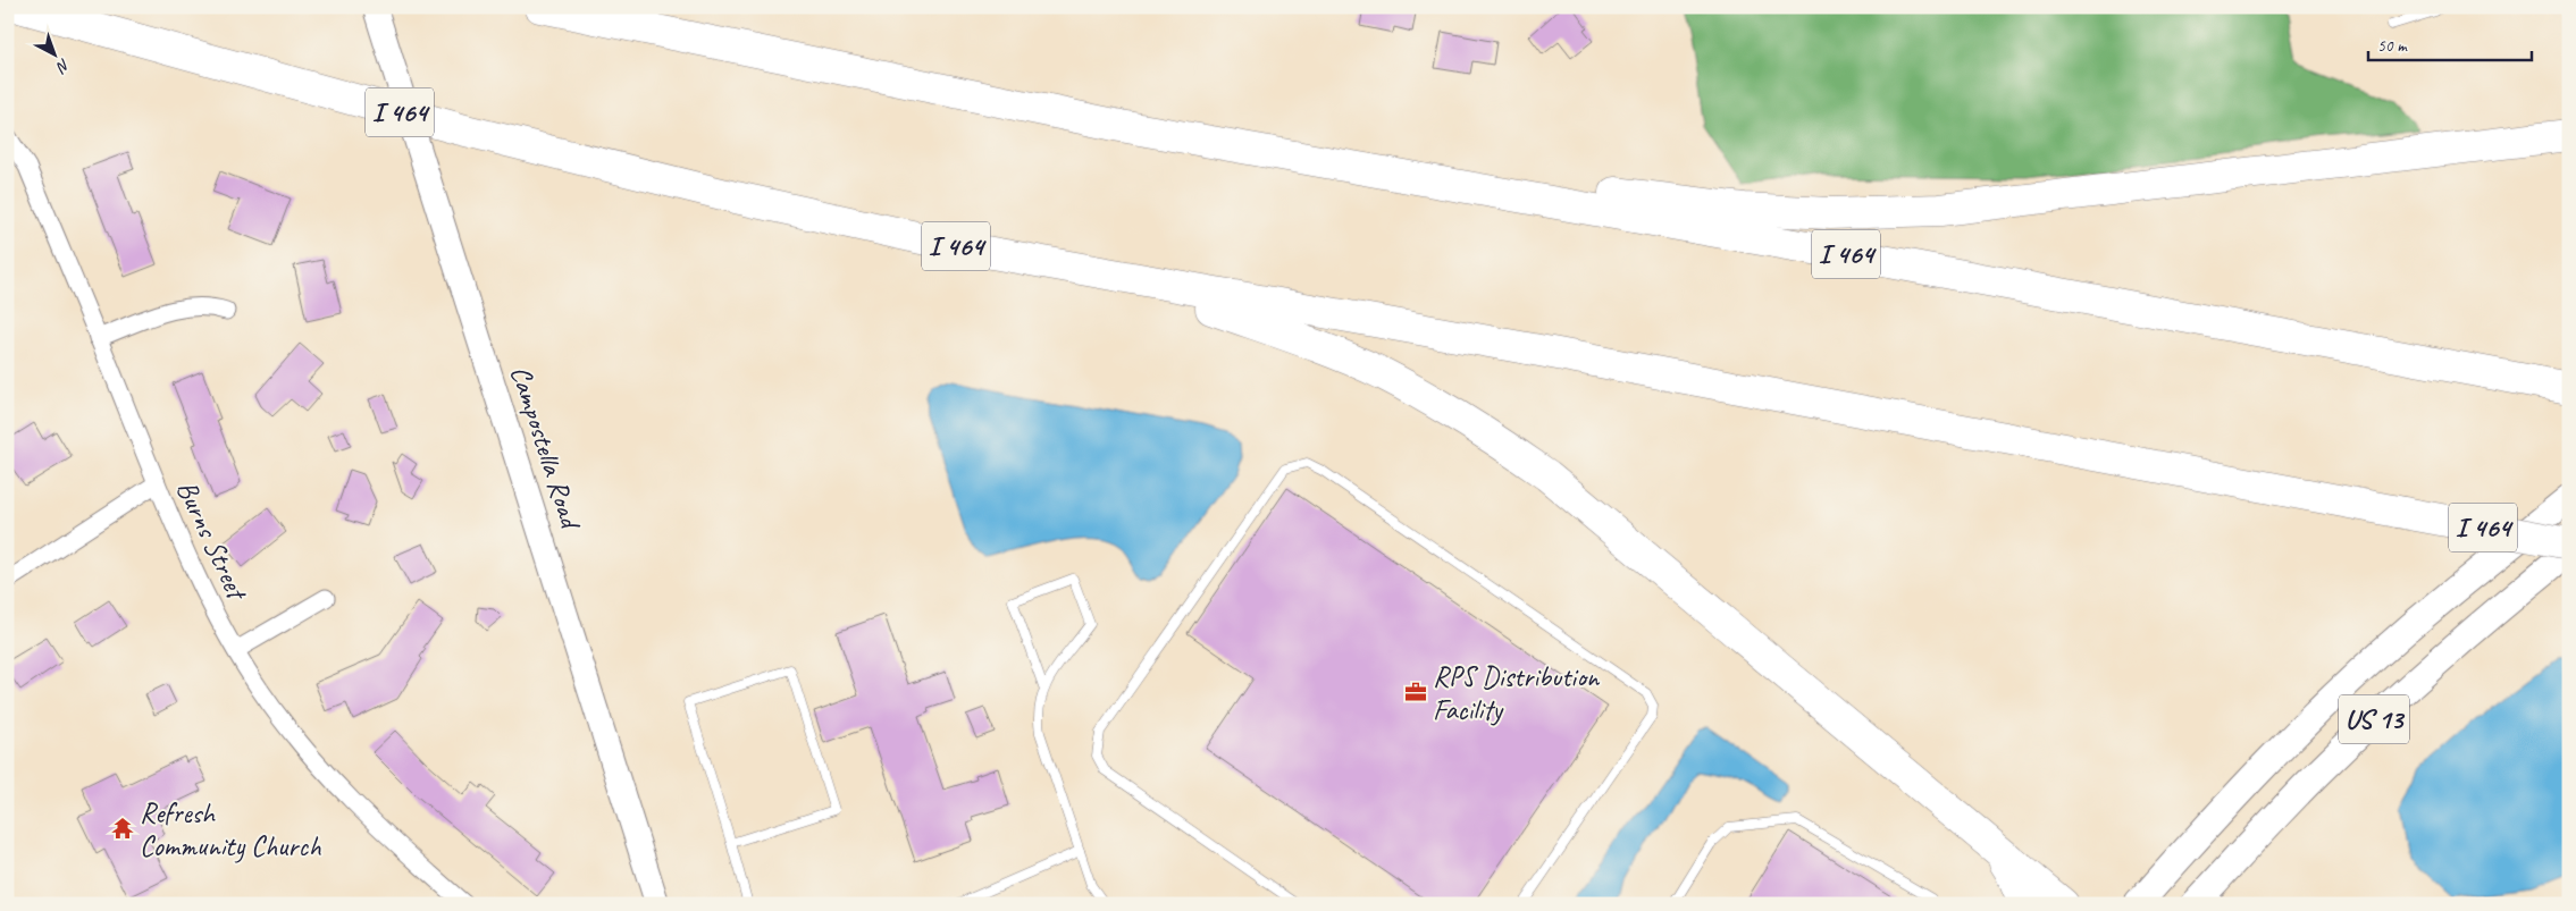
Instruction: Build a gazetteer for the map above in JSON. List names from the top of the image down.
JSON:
{
  "streets": {
    "highway": ["I 464"],
    "main road": ["Campostella Road", "US 13"],
    "street": ["Burns Street"]
  },
  "places": {
    "office": ["RPS Distribution Facility"],
    "temple": ["Refresh Community Church"]
  },
  "scale_bar": "50 m",
  "north": "bottom right"
}
